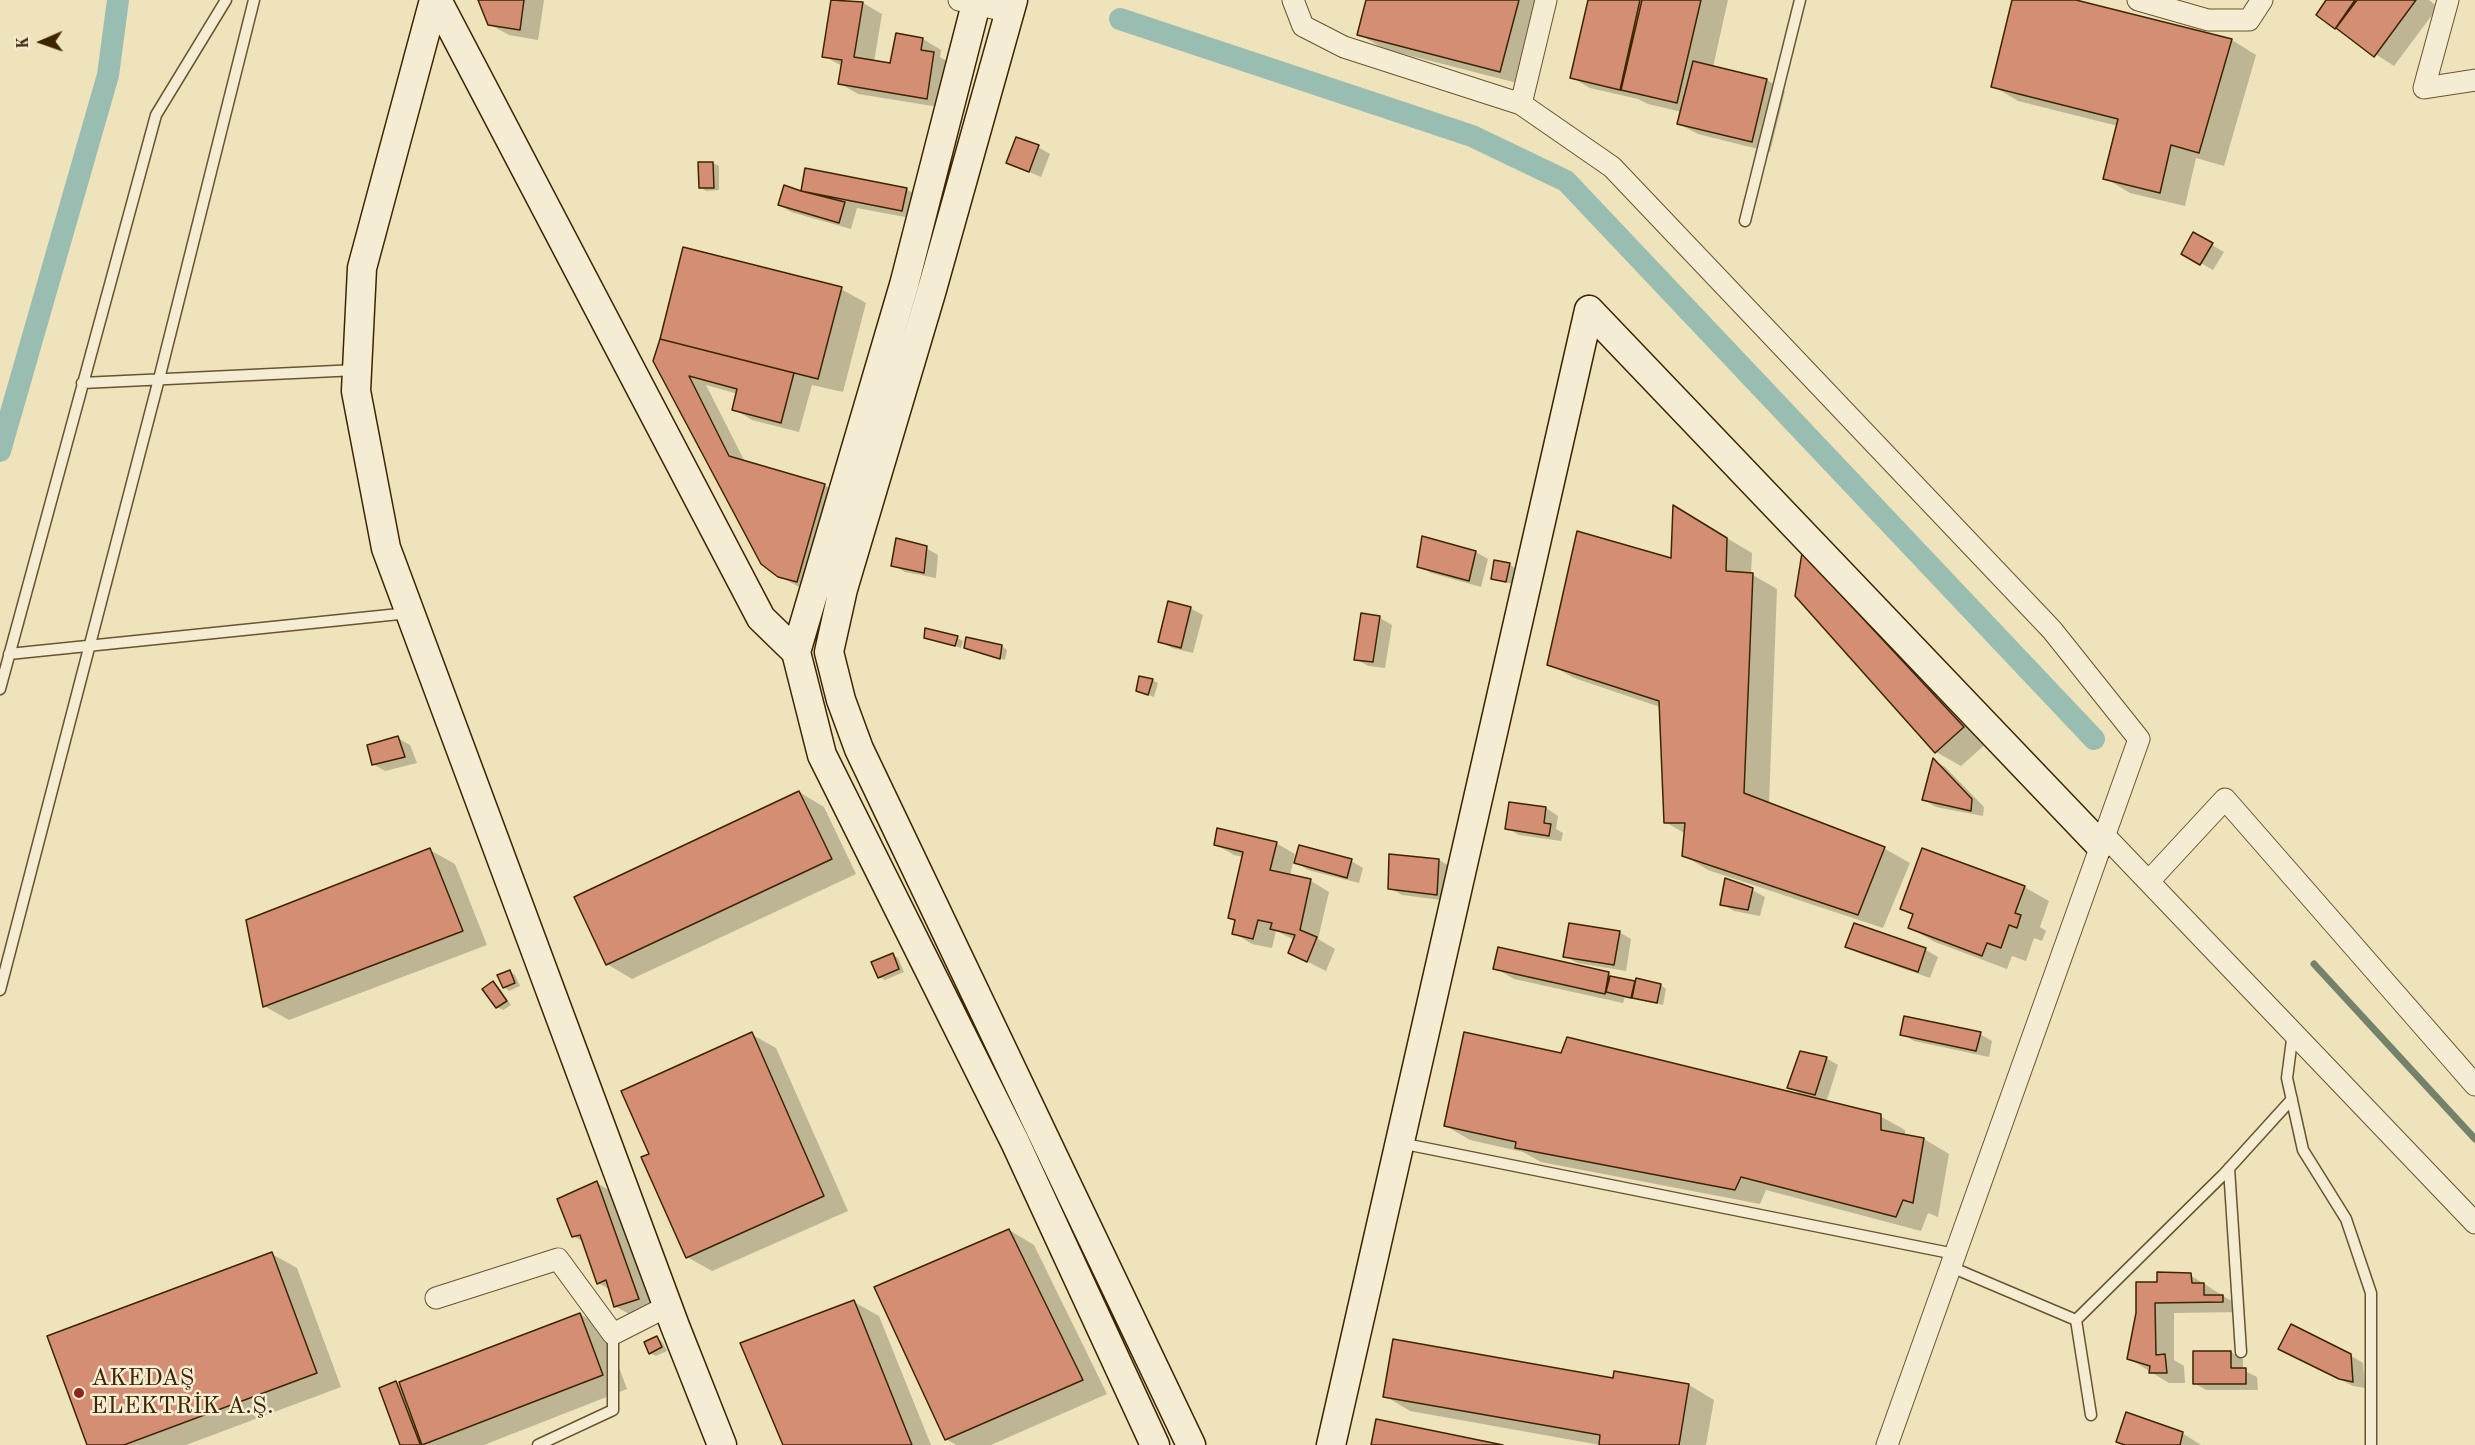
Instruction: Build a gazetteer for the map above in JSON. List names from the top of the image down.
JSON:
{
  "places": ["AKEDAŞ ELEKTRİK A.Ş."],
  "north": "left"
}
